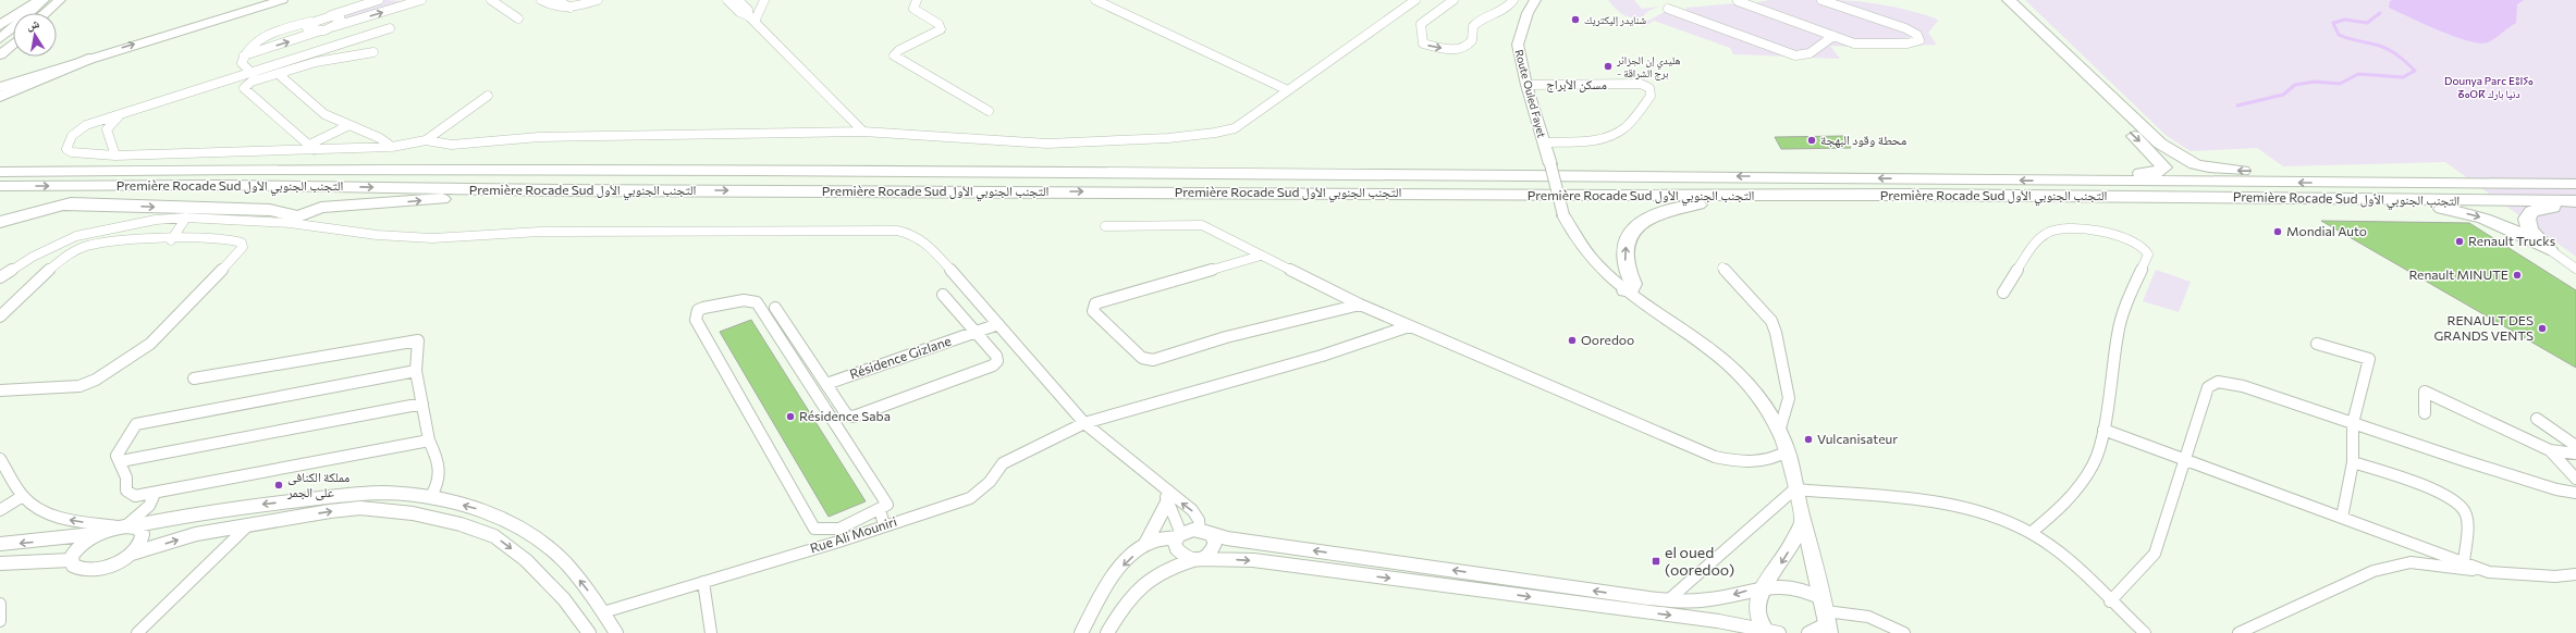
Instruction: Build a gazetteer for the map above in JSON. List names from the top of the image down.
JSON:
{
  "streets": {
    "highway": ["Première Rocade Sud التجنب الجنوبي الأول"],
    "main road": ["Route Ouled Fayet"],
    "street": ["مسكن الأبراج", "Résidence Gizlane", "Rue Ali Mouniri"]
  },
  "crossings": [
    ["مسكن الأبراج", "Route Ouled Fayet"]
  ],
  "parks": ["Dounya Parc ⴹⵓⵏⵢⴰ ⵒⴰⵔⴽ دنيا بارك"],
  "places": {
    "other": [
      "شنايدر إليكتريك",
      "هليدي إن الجزائر - برج الشراقة",
      "محطة وقود البهجة",
      "Mondial Auto",
      "Renault Trucks",
      "Renault MINUTE",
      "RENAULT DES GRANDS VENTS",
      "Ooredoo",
      "Résidence Saba",
      "Vulcanisateur",
      "مملكة الكنافى على الجمر"
    ],
    "transit": ["el oued (ooredoo)"]
  },
  "north": "top"
}
